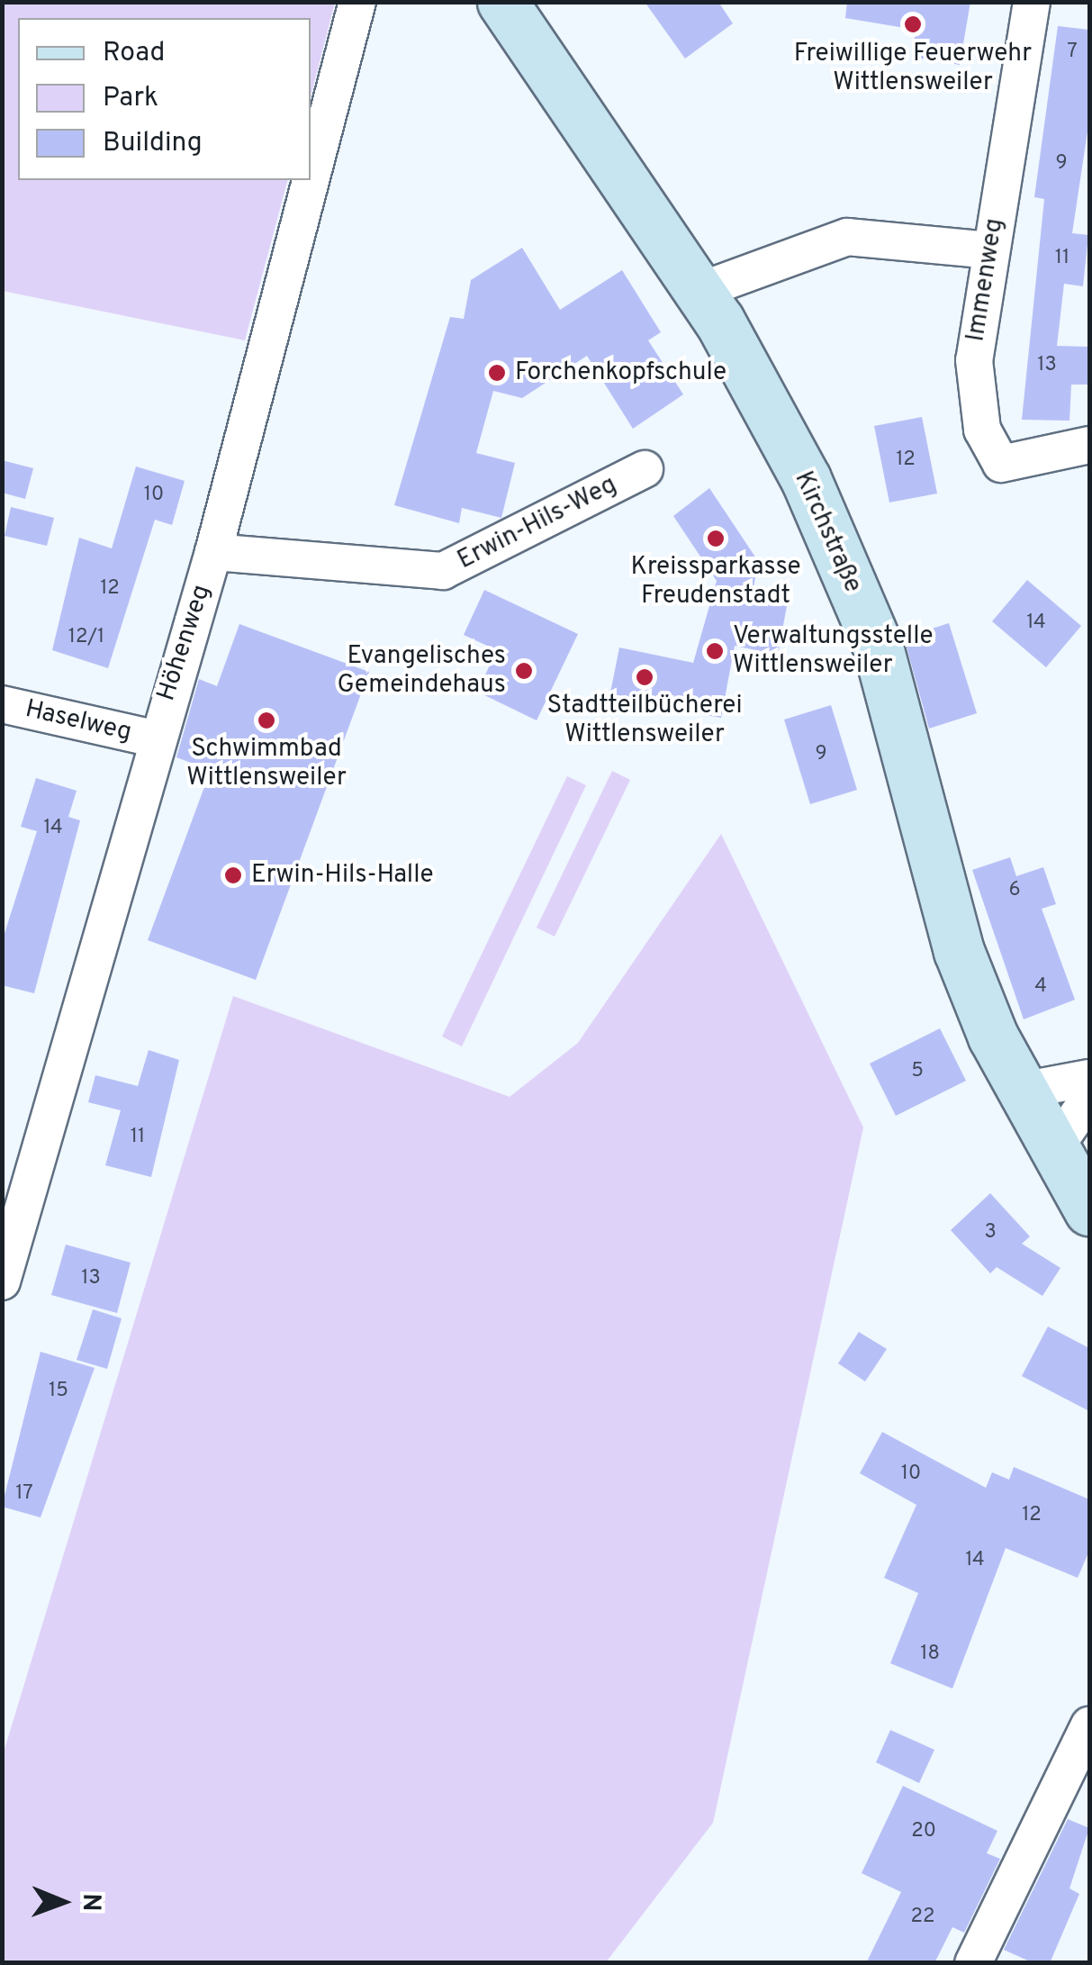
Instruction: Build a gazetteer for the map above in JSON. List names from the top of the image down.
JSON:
{
  "streets": {
    "street": [
      "Immenweg",
      "Erwin-Hils-Weg",
      "Kirchstraße",
      "Höhenweg",
      "Haselweg"
    ]
  },
  "crossings": [
    ["Erwin-Hils-Weg", "Höhenweg"],
    ["Höhenweg", "Haselweg"]
  ],
  "places": [
    "Freiwillige Feuerwehr Wittlensweiler",
    "Forchenkopfschule",
    "Kreissparkasse Freudenstadt",
    "Verwaltungsstelle Wittlensweiler",
    "Evangelisches Gemeindehaus",
    "Stadtteilbücherei Wittlensweiler",
    "Schwimmbad Wittlensweiler",
    "Erwin-Hils-Halle"
  ],
  "house_numbers": [
    "7",
    "9",
    "11",
    "13",
    "12",
    "10",
    "12",
    "14",
    "12/1",
    "9",
    "14",
    "6",
    "4",
    "5",
    "11",
    "3",
    "13",
    "15",
    "10",
    "17",
    "12",
    "14",
    "18",
    "20",
    "22"
  ],
  "legend": ["Road", "Park", "Building"],
  "north": "right"
}
